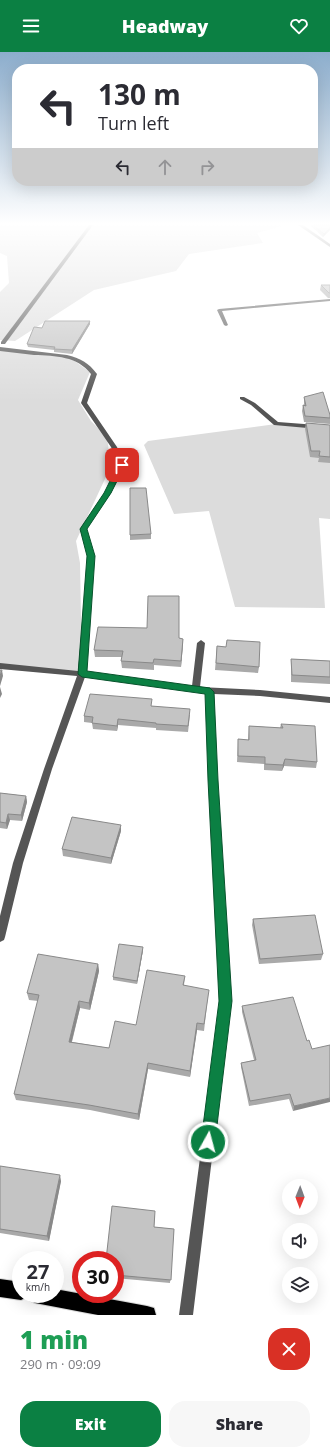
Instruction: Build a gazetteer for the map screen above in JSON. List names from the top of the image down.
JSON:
{
  "north": "bottom",
  "page": {
    "header": "Headway",
    "turn": ["130 m", "Turn left"],
    "speed": "27 km/h",
    "limit": "30",
    "heading": ["1 min", "290 m · 09:09"],
    "buttons": ["Exit", "Share"]
  }
}
